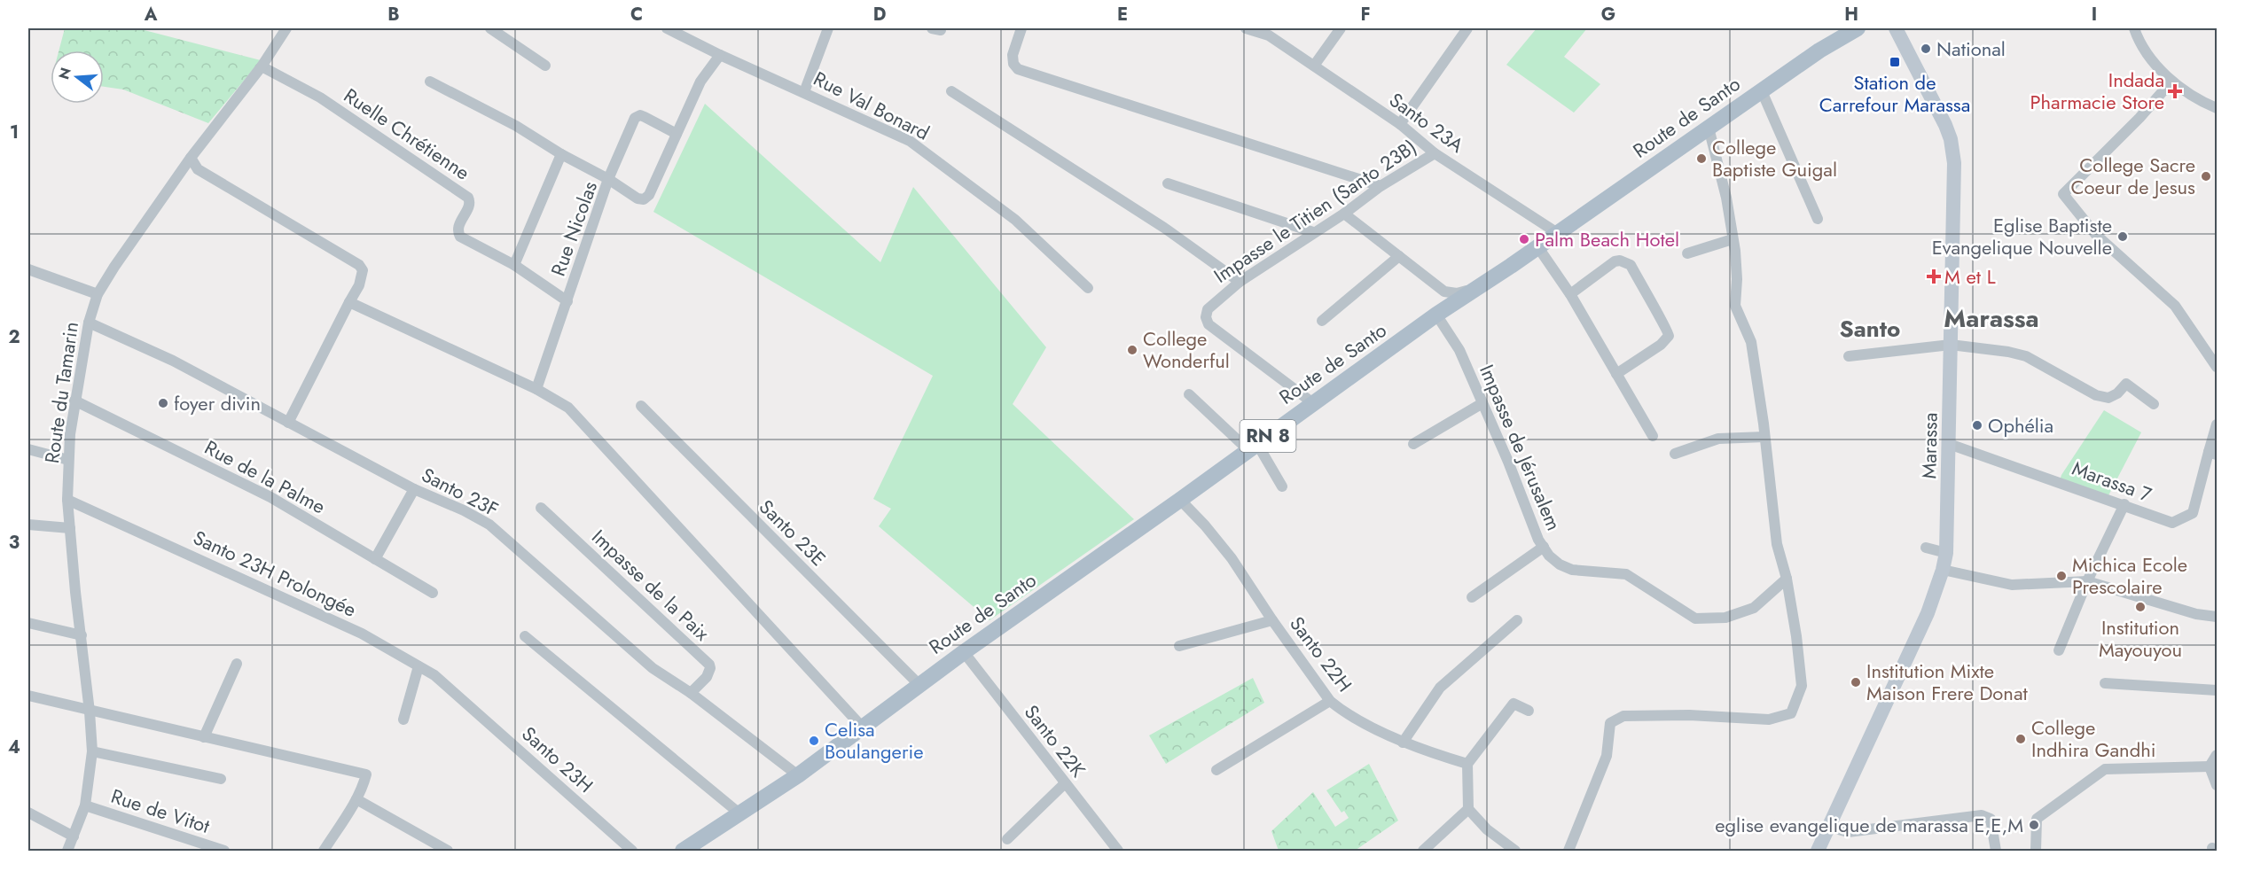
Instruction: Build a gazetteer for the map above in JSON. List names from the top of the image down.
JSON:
{
  "streets": {
    "main road": ["Route de Santo", "RN 8", "Marassa"],
    "street": [
      "Rue Val Bonard",
      "Santo 23A",
      "Ruelle Chrétienne",
      "Impasse le Titien (Santo 23B)",
      "Rue Nicolas",
      "Route du Tamarin",
      "Impasse de Jérusalem",
      "Rue de la Palme",
      "Marassa 7",
      "Santo 23F",
      "Santo 23E",
      "Santo 23H Prolongée",
      "Impasse de la Paix",
      "Santo 22H",
      "Santo 22K",
      "Santo 23H",
      "Rue de Vitot"
    ]
  },
  "crossings": [
    ["Rue Val Bonard", "Rue Nicolas"],
    ["Route de Santo", "Santo 23A"],
    ["Route de Santo", "Impasse le Titien (Santo 23B)"],
    ["Route de Santo", "Impasse de Jérusalem"],
    ["Route de Santo", "Santo 23F"],
    ["Route de Santo", "Santo 23E"],
    ["Route de Santo", "Santo 22H"],
    ["Route de Santo", "Santo 22K"],
    ["Santo 23A", "Impasse le Titien (Santo 23B)"],
    ["Ruelle Chrétienne", "Rue Nicolas"],
    ["Ruelle Chrétienne", "Route du Tamarin"],
    ["Route du Tamarin", "Rue de la Palme"],
    ["Route du Tamarin", "Santo 23F"],
    ["Route du Tamarin", "Santo 23H Prolongée"],
    ["Route du Tamarin", "Rue de Vitot"],
    ["Marassa", "Marassa 7"],
    ["Santo 23F", "Impasse de la Paix"],
    ["Santo 23H Prolongée", "Santo 23H"]
  ],
  "districts": ["Marassa", "Santo"],
  "places": {
    "other": [
      "National",
      "College Baptiste Guigal",
      "College Sacre Coeur de Jesus",
      "Eglise Baptiste Evangelique Nouvelle",
      "Palm Beach Hotel",
      "College Wonderful",
      "foyer divin",
      "Ophélia",
      "Michica Ecole Prescolaire",
      "Institution Mayouyou",
      "Institution Mixte Maison Frere Donat",
      "College Indhira Gandhi",
      "Celisa Boulangerie",
      "eglise evangelique de marassa E,E,M"
    ],
    "transit": ["Station de Carrefour Marassa"],
    "health": ["Indada Pharmacie Store", "M et L"]
  },
  "north": "left",
  "grid": {
    "columns": [
      "A",
      "B",
      "C",
      "D",
      "E",
      "F",
      "G",
      "H",
      "I"
    ],
    "rows": [
      "1",
      "2",
      "3",
      "4"
    ]
  }
}
